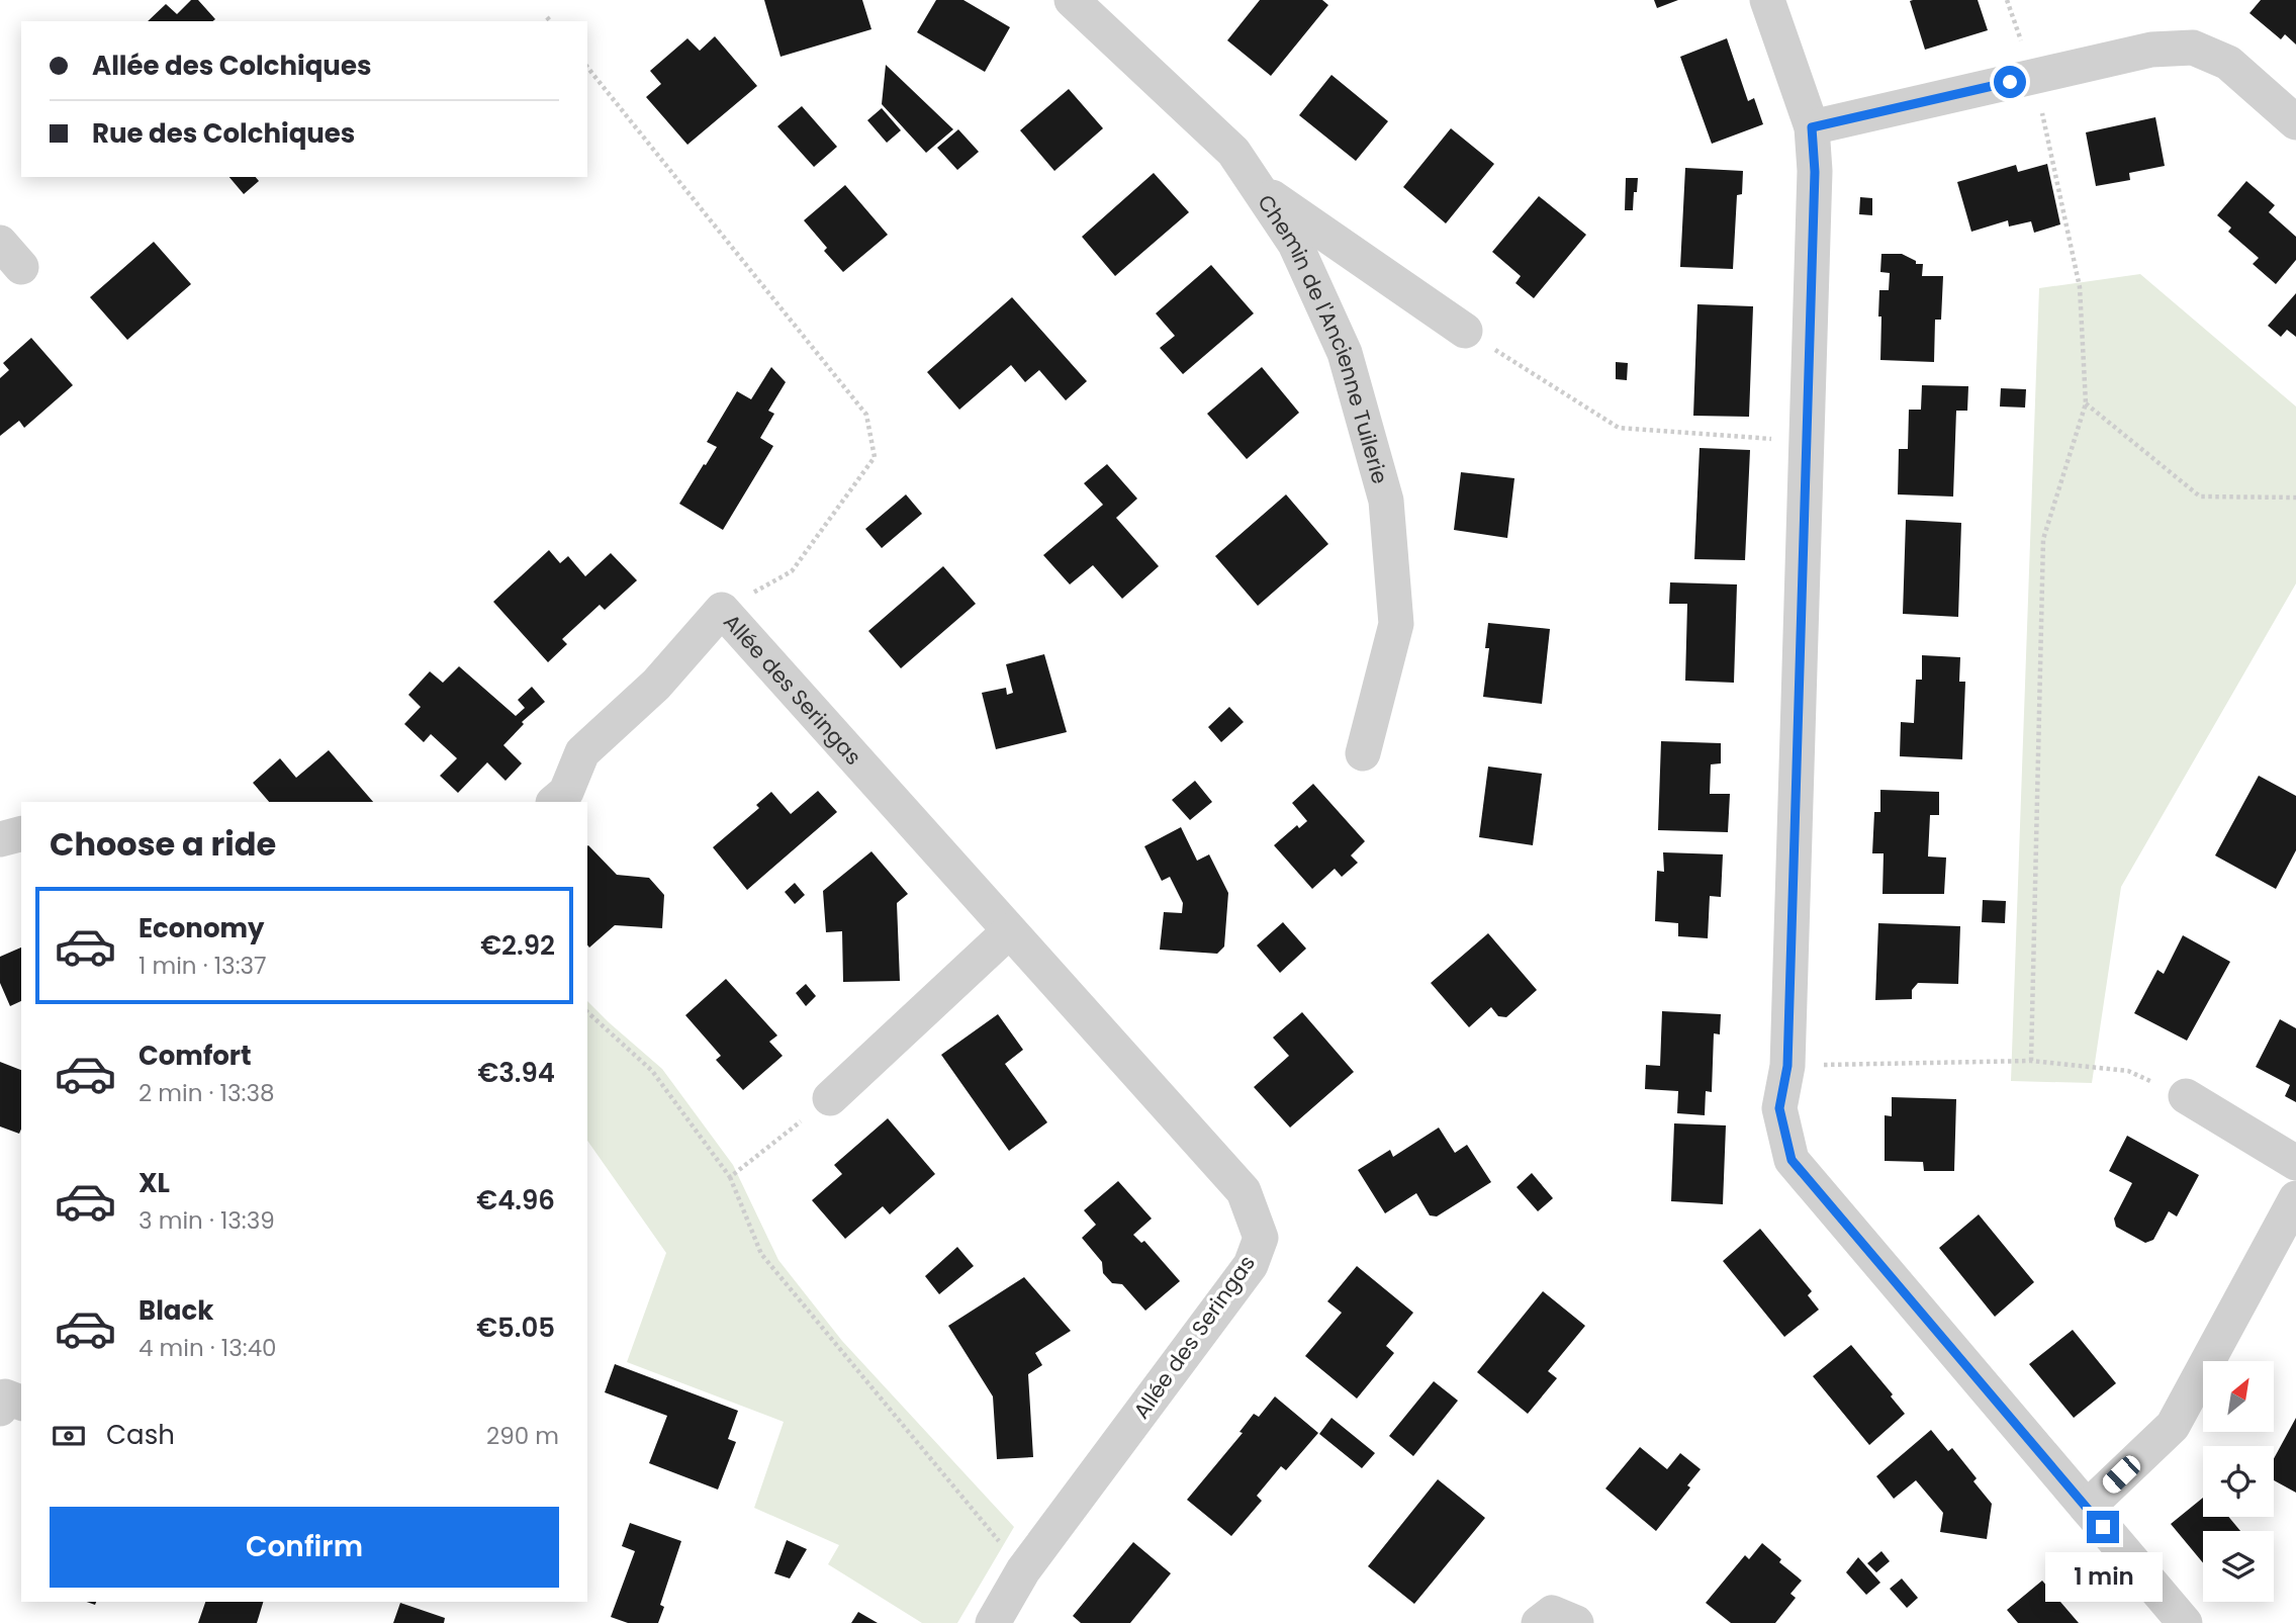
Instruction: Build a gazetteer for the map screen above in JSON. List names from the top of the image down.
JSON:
{
  "streets": {
    "street": ["Chemin de l'Ancienne Tuilerie", "Allée des Seringas"]
  },
  "north": "top right",
  "page": {
    "banner": ["Allée des Colchiques", "Rue des Colchiques"],
    "heading": "Choose a ride",
    "list": [
      {
        "name": "Economy",
        "note": "1 min · 13:37",
        "value": "€2.92"
      },
      {
        "name": "Comfort",
        "note": "2 min · 13:38",
        "value": "€3.94"
      },
      {
        "name": "XL",
        "note": "3 min · 13:39",
        "value": "€4.96"
      },
      {
        "name": "Black",
        "note": "4 min · 13:40",
        "value": "€5.05"
      }
    ],
    "pay": ["Cash", "290 m"],
    "buttons": "Confirm",
    "bubble": "1 min"
  }
}
